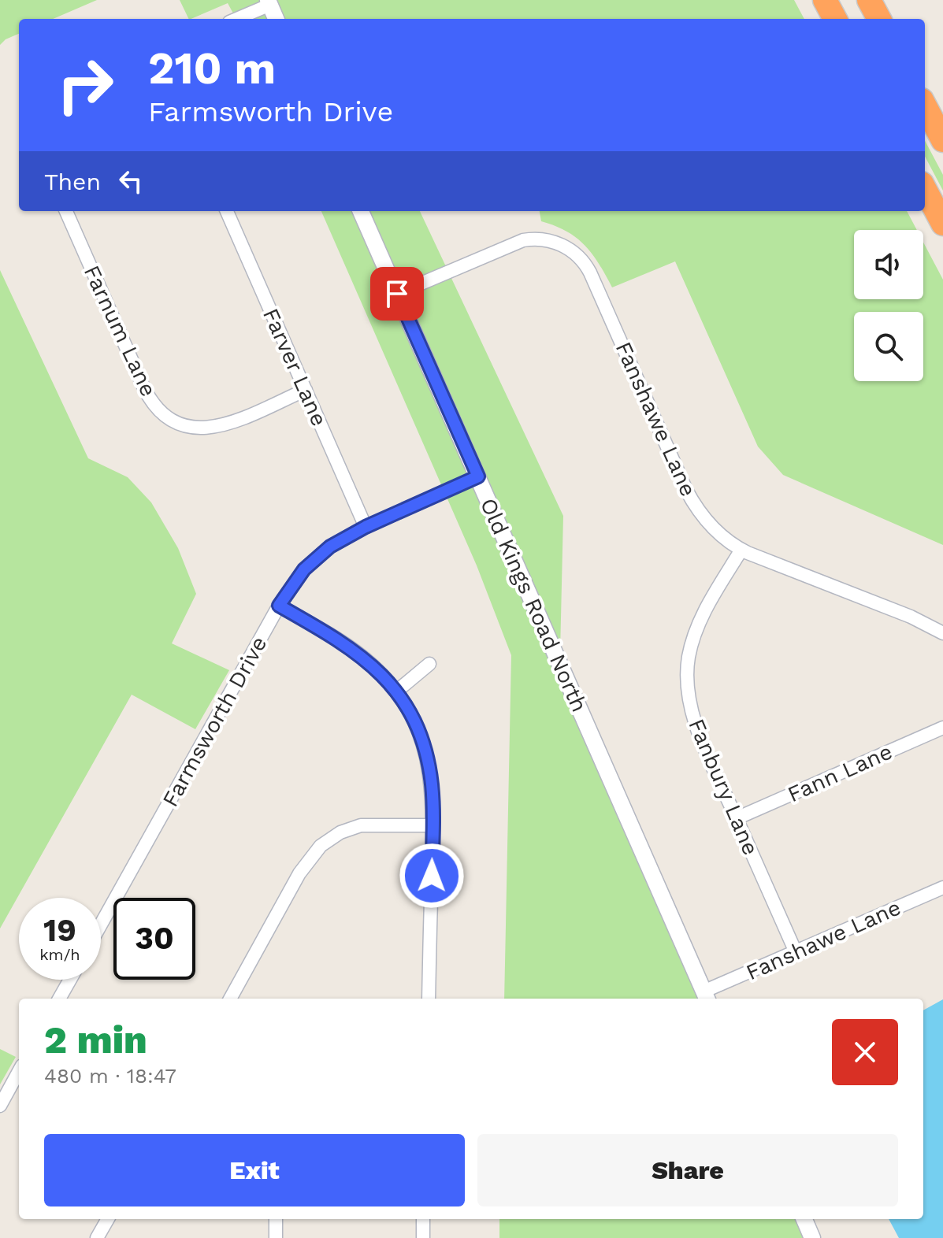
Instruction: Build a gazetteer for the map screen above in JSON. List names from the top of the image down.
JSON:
{
  "streets": {
    "street": [
      "Farnum Lane",
      "Farver Lane",
      "Fanshawe Lane",
      "Old Kings Road North",
      "Farmsworth Drive",
      "Fann Lane",
      "Fanbury Lane"
    ]
  },
  "crossings": [
    ["Farnum Lane", "Farver Lane"],
    ["Farver Lane", "Farmsworth Drive"],
    ["Fanshawe Lane", "Old Kings Road North"],
    ["Fanshawe Lane", "Fanbury Lane"],
    ["Old Kings Road North", "Farmsworth Drive"],
    ["Fann Lane", "Fanbury Lane"]
  ],
  "page": {
    "turn": ["210 m", "Farmsworth Drive"],
    "then": "Then",
    "speed": "19 km/h",
    "limit": "30",
    "heading": ["2 min", "480 m · 18:47"],
    "buttons": ["Exit", "Share"]
  }
}
